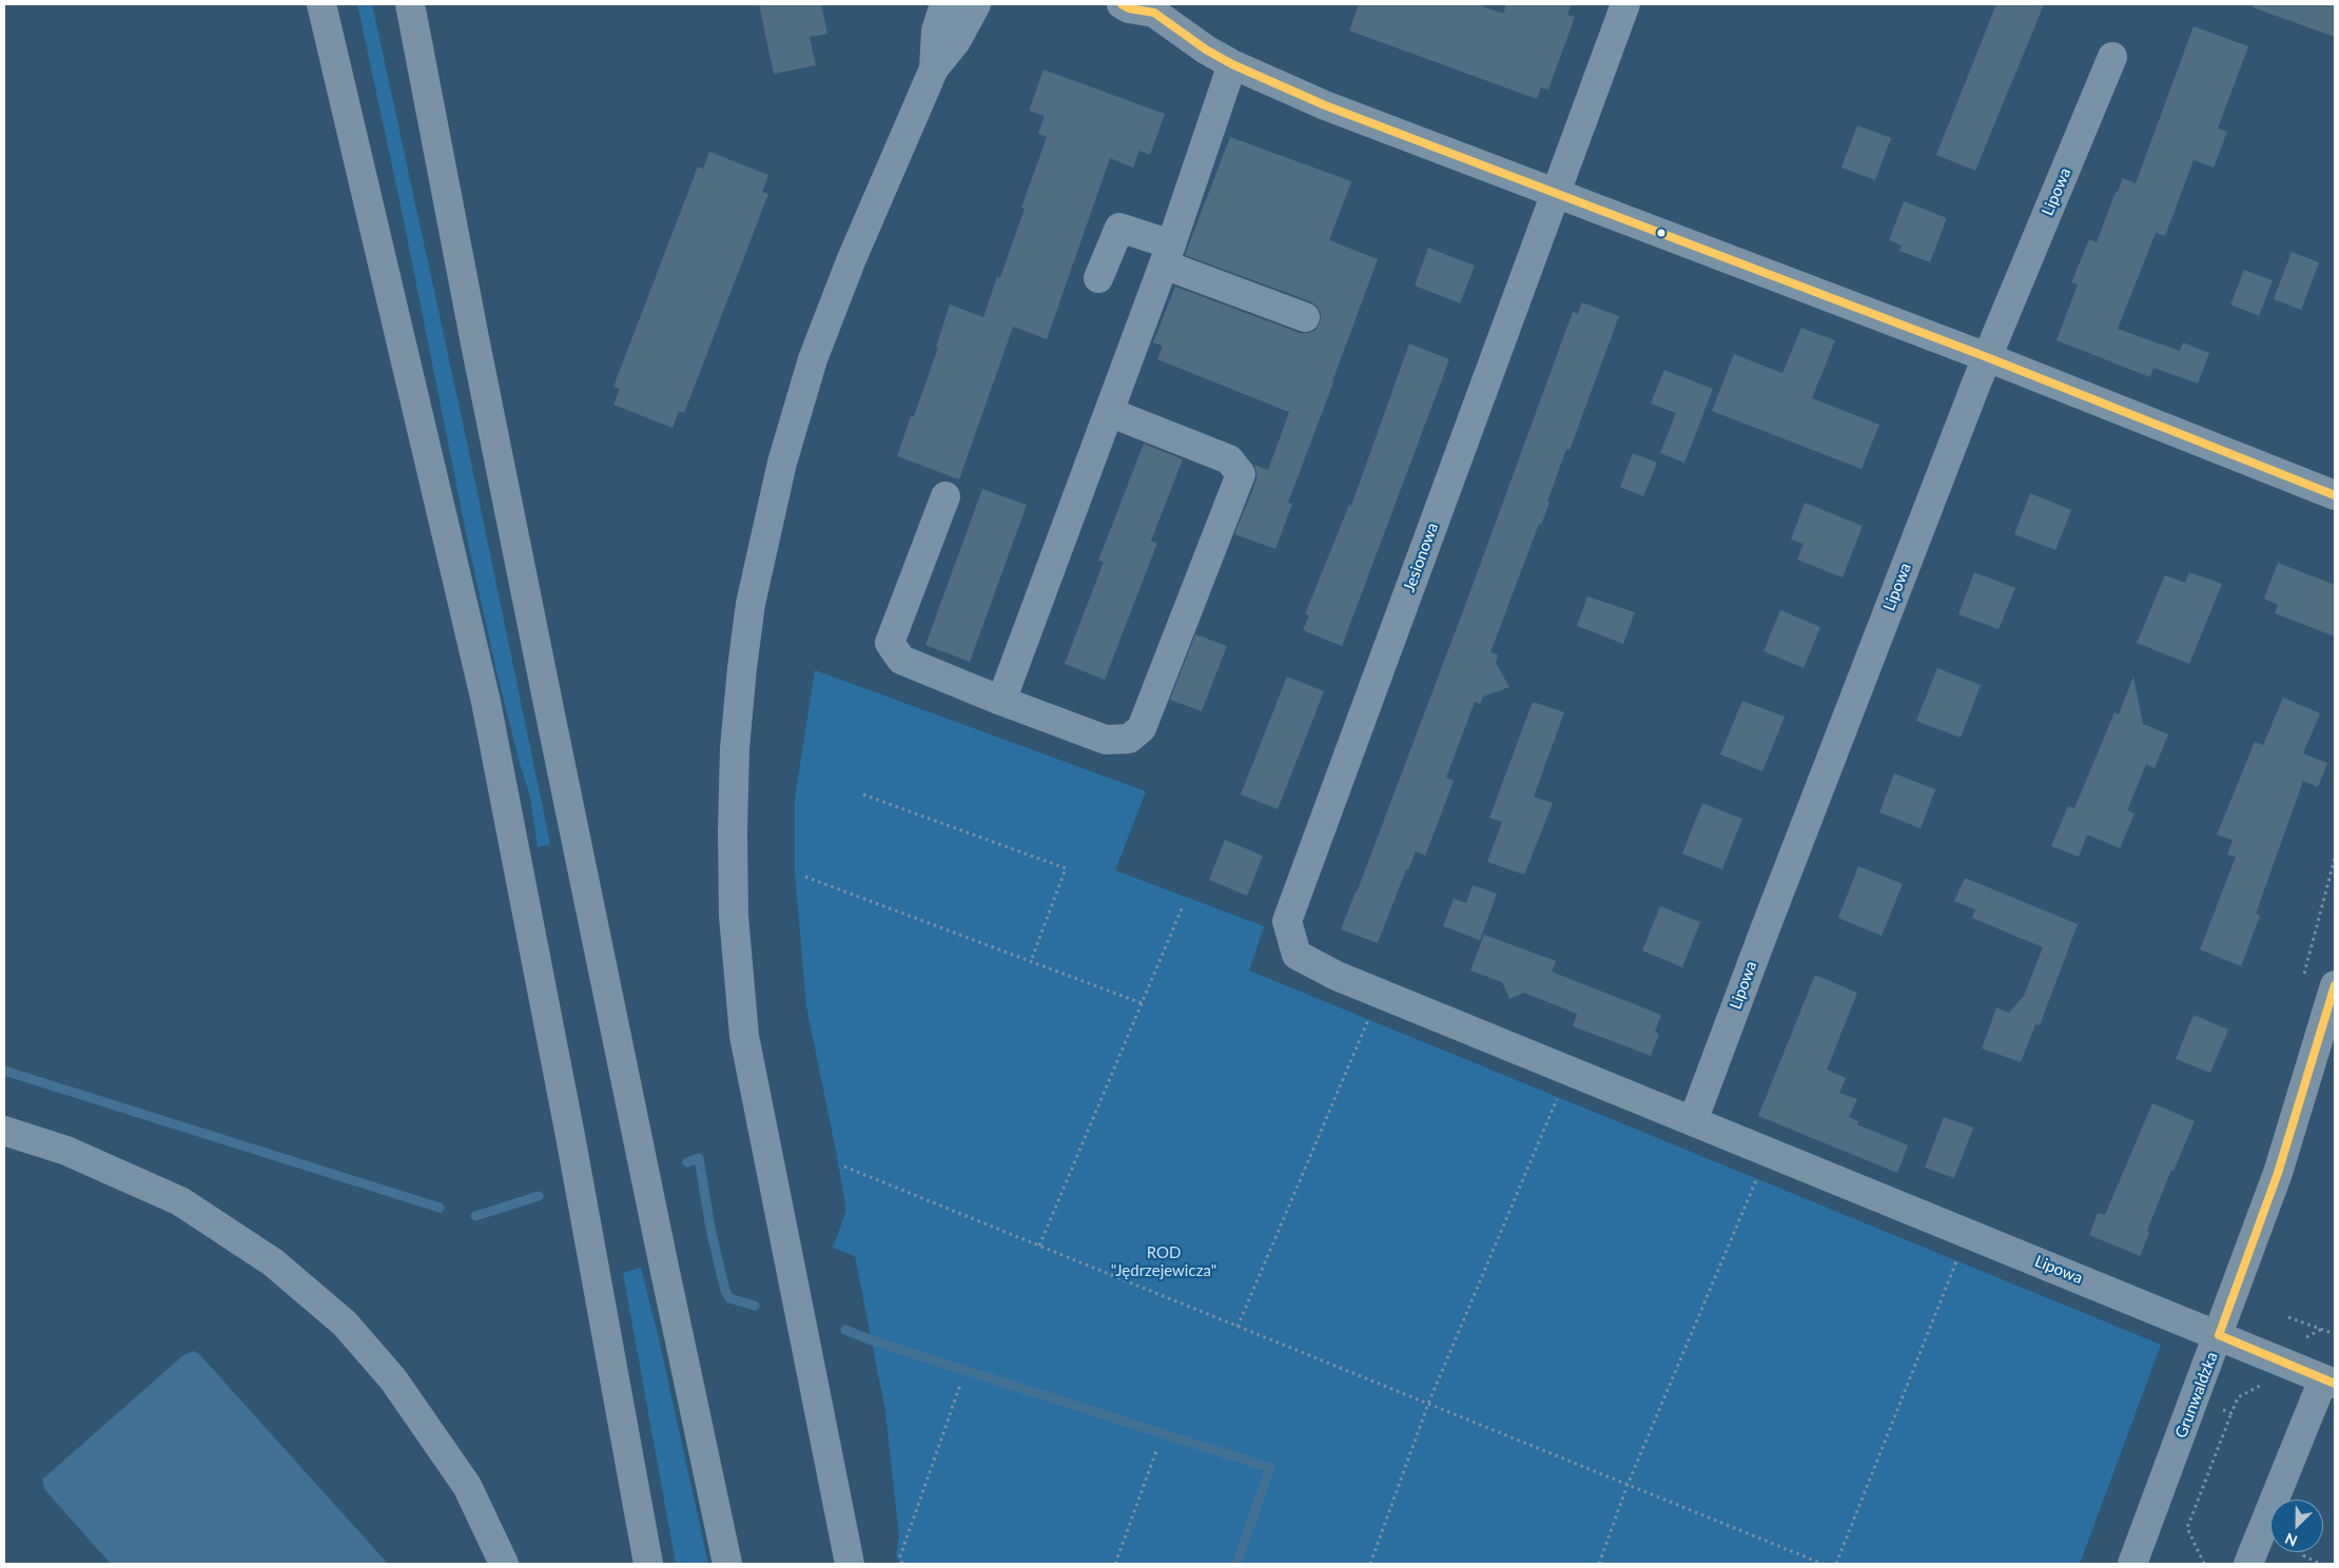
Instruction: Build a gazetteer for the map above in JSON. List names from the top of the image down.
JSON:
{
  "streets": {
    "street": ["Lipowa", "Jesionowa", "Grunwaldzka"]
  },
  "crossings": [
    ["Lipowa", "Jesionowa"],
    ["Lipowa", "Grunwaldzka"]
  ],
  "parks": ["ROD \"Jędrzejewicza\""],
  "north": "bottom left"
}
